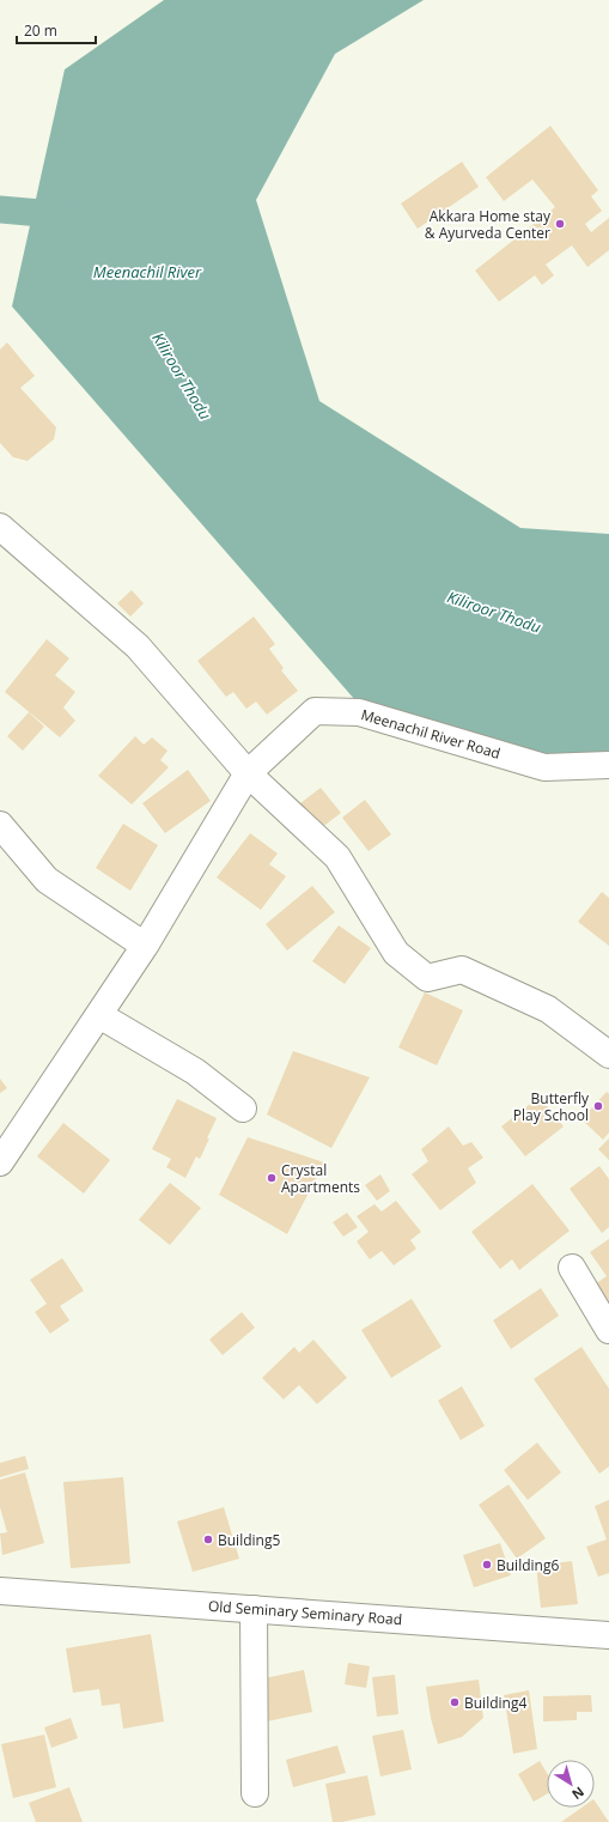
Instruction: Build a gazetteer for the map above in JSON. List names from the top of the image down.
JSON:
{
  "streets": {
    "street": ["Meenachil River Road", "Old Seminary Seminary Road"]
  },
  "water": ["Meenachil River", "Kiliroor Thodu"],
  "places": [
    "Akkara Home stay & Ayurveda Center",
    "Butterfly Play School",
    "Crystal Apartments",
    "Building5",
    "Building6",
    "Building4"
  ],
  "scale_bar": "20 m",
  "north": "bottom right"
}
